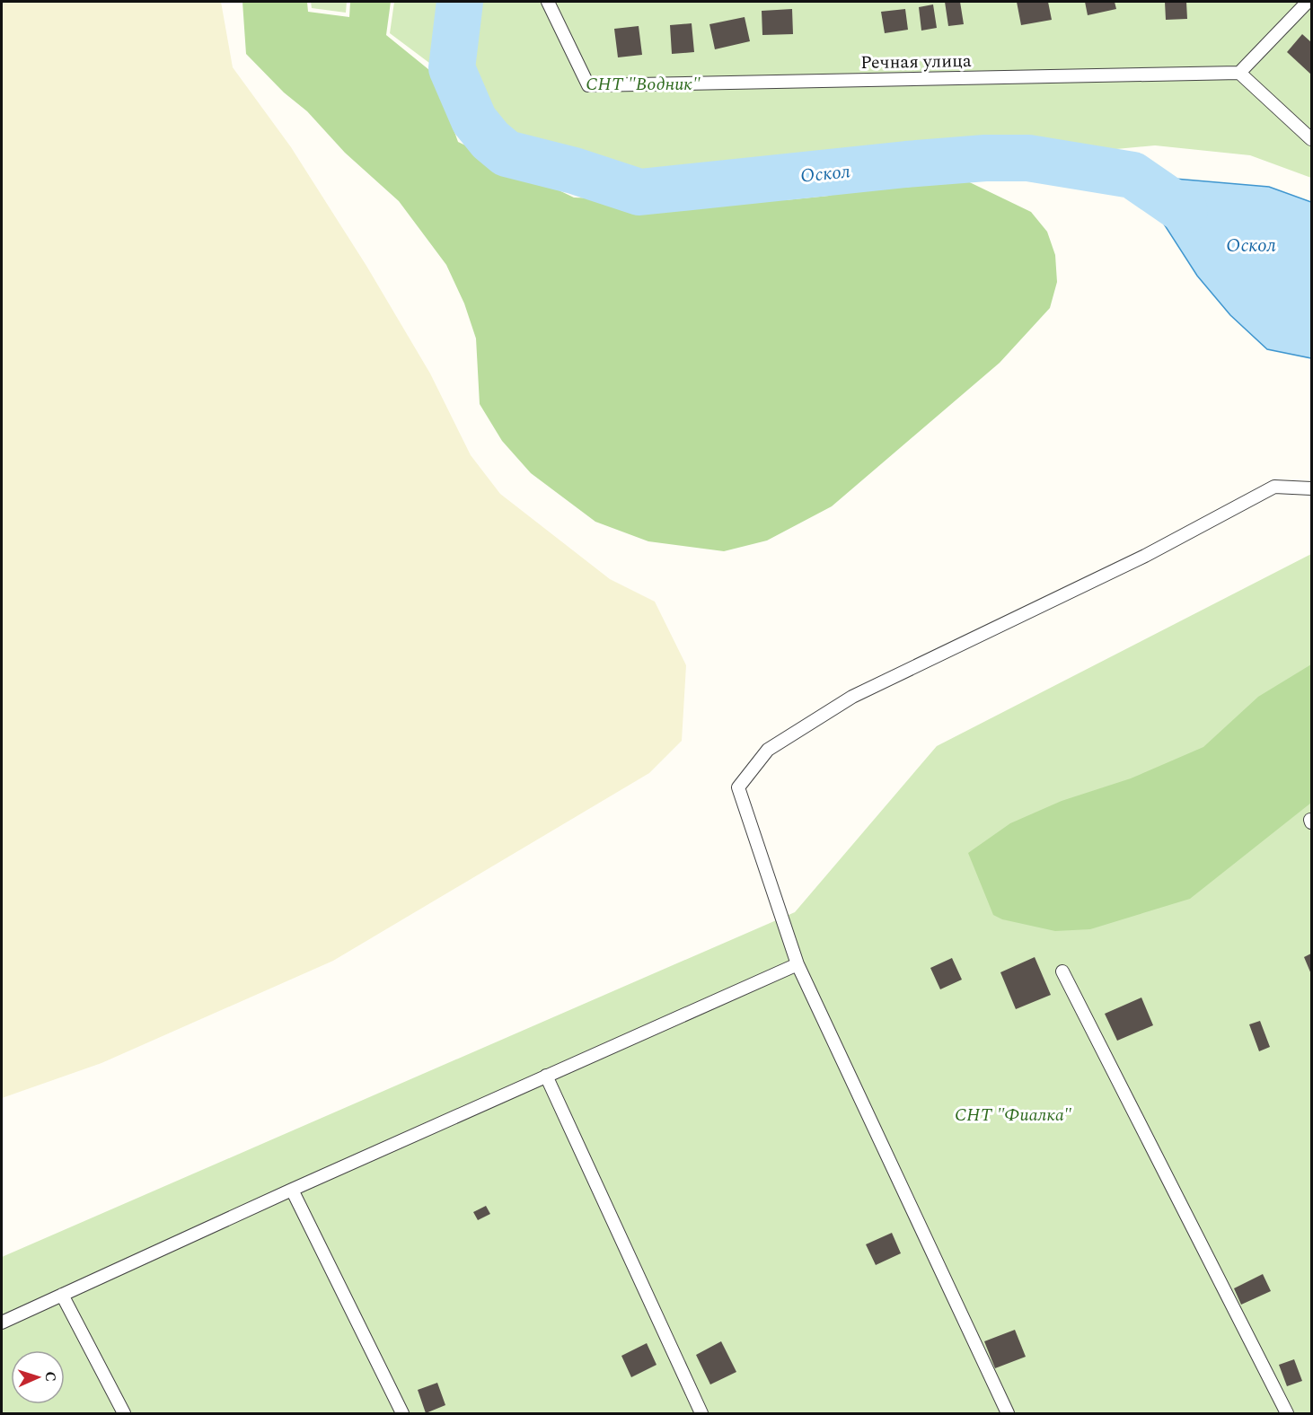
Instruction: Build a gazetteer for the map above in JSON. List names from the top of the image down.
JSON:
{
  "streets": {
    "lane": ["Речная улица"]
  },
  "water": ["Оскол"],
  "parks": ["СНТ \"Водник\"", "СНТ \"Фиалка\""],
  "north": "right"
}
